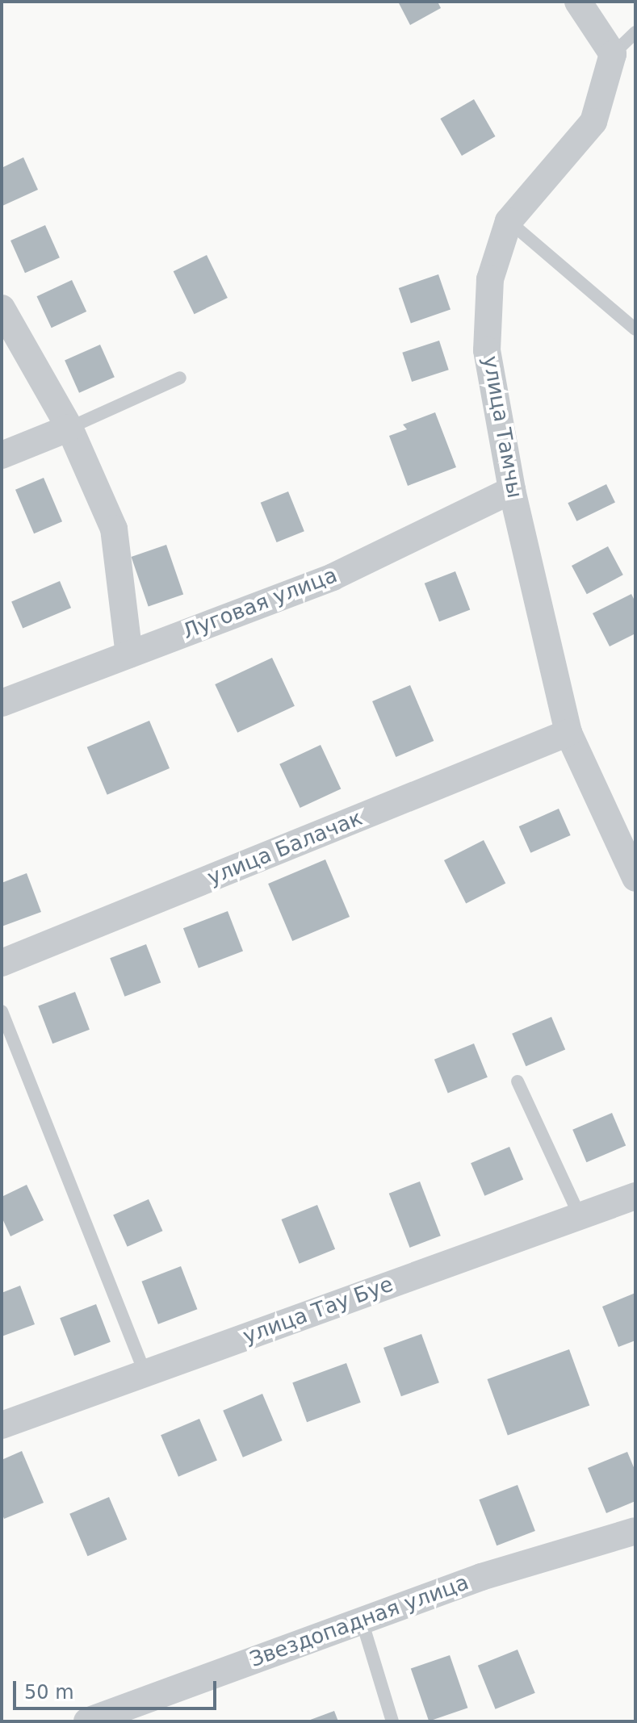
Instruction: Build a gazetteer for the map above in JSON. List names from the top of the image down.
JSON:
{
  "streets": {
    "street": [
      "улица Тамчы",
      "Луговая улица",
      "улица Балачак",
      "улица Тау Буе",
      "Звездопадная улица"
    ]
  },
  "crossings": [
    ["улица Тамчы", "Луговая улица"],
    ["улица Тамчы", "улица Балачак"]
  ],
  "scale_bar": "50 m"
}
